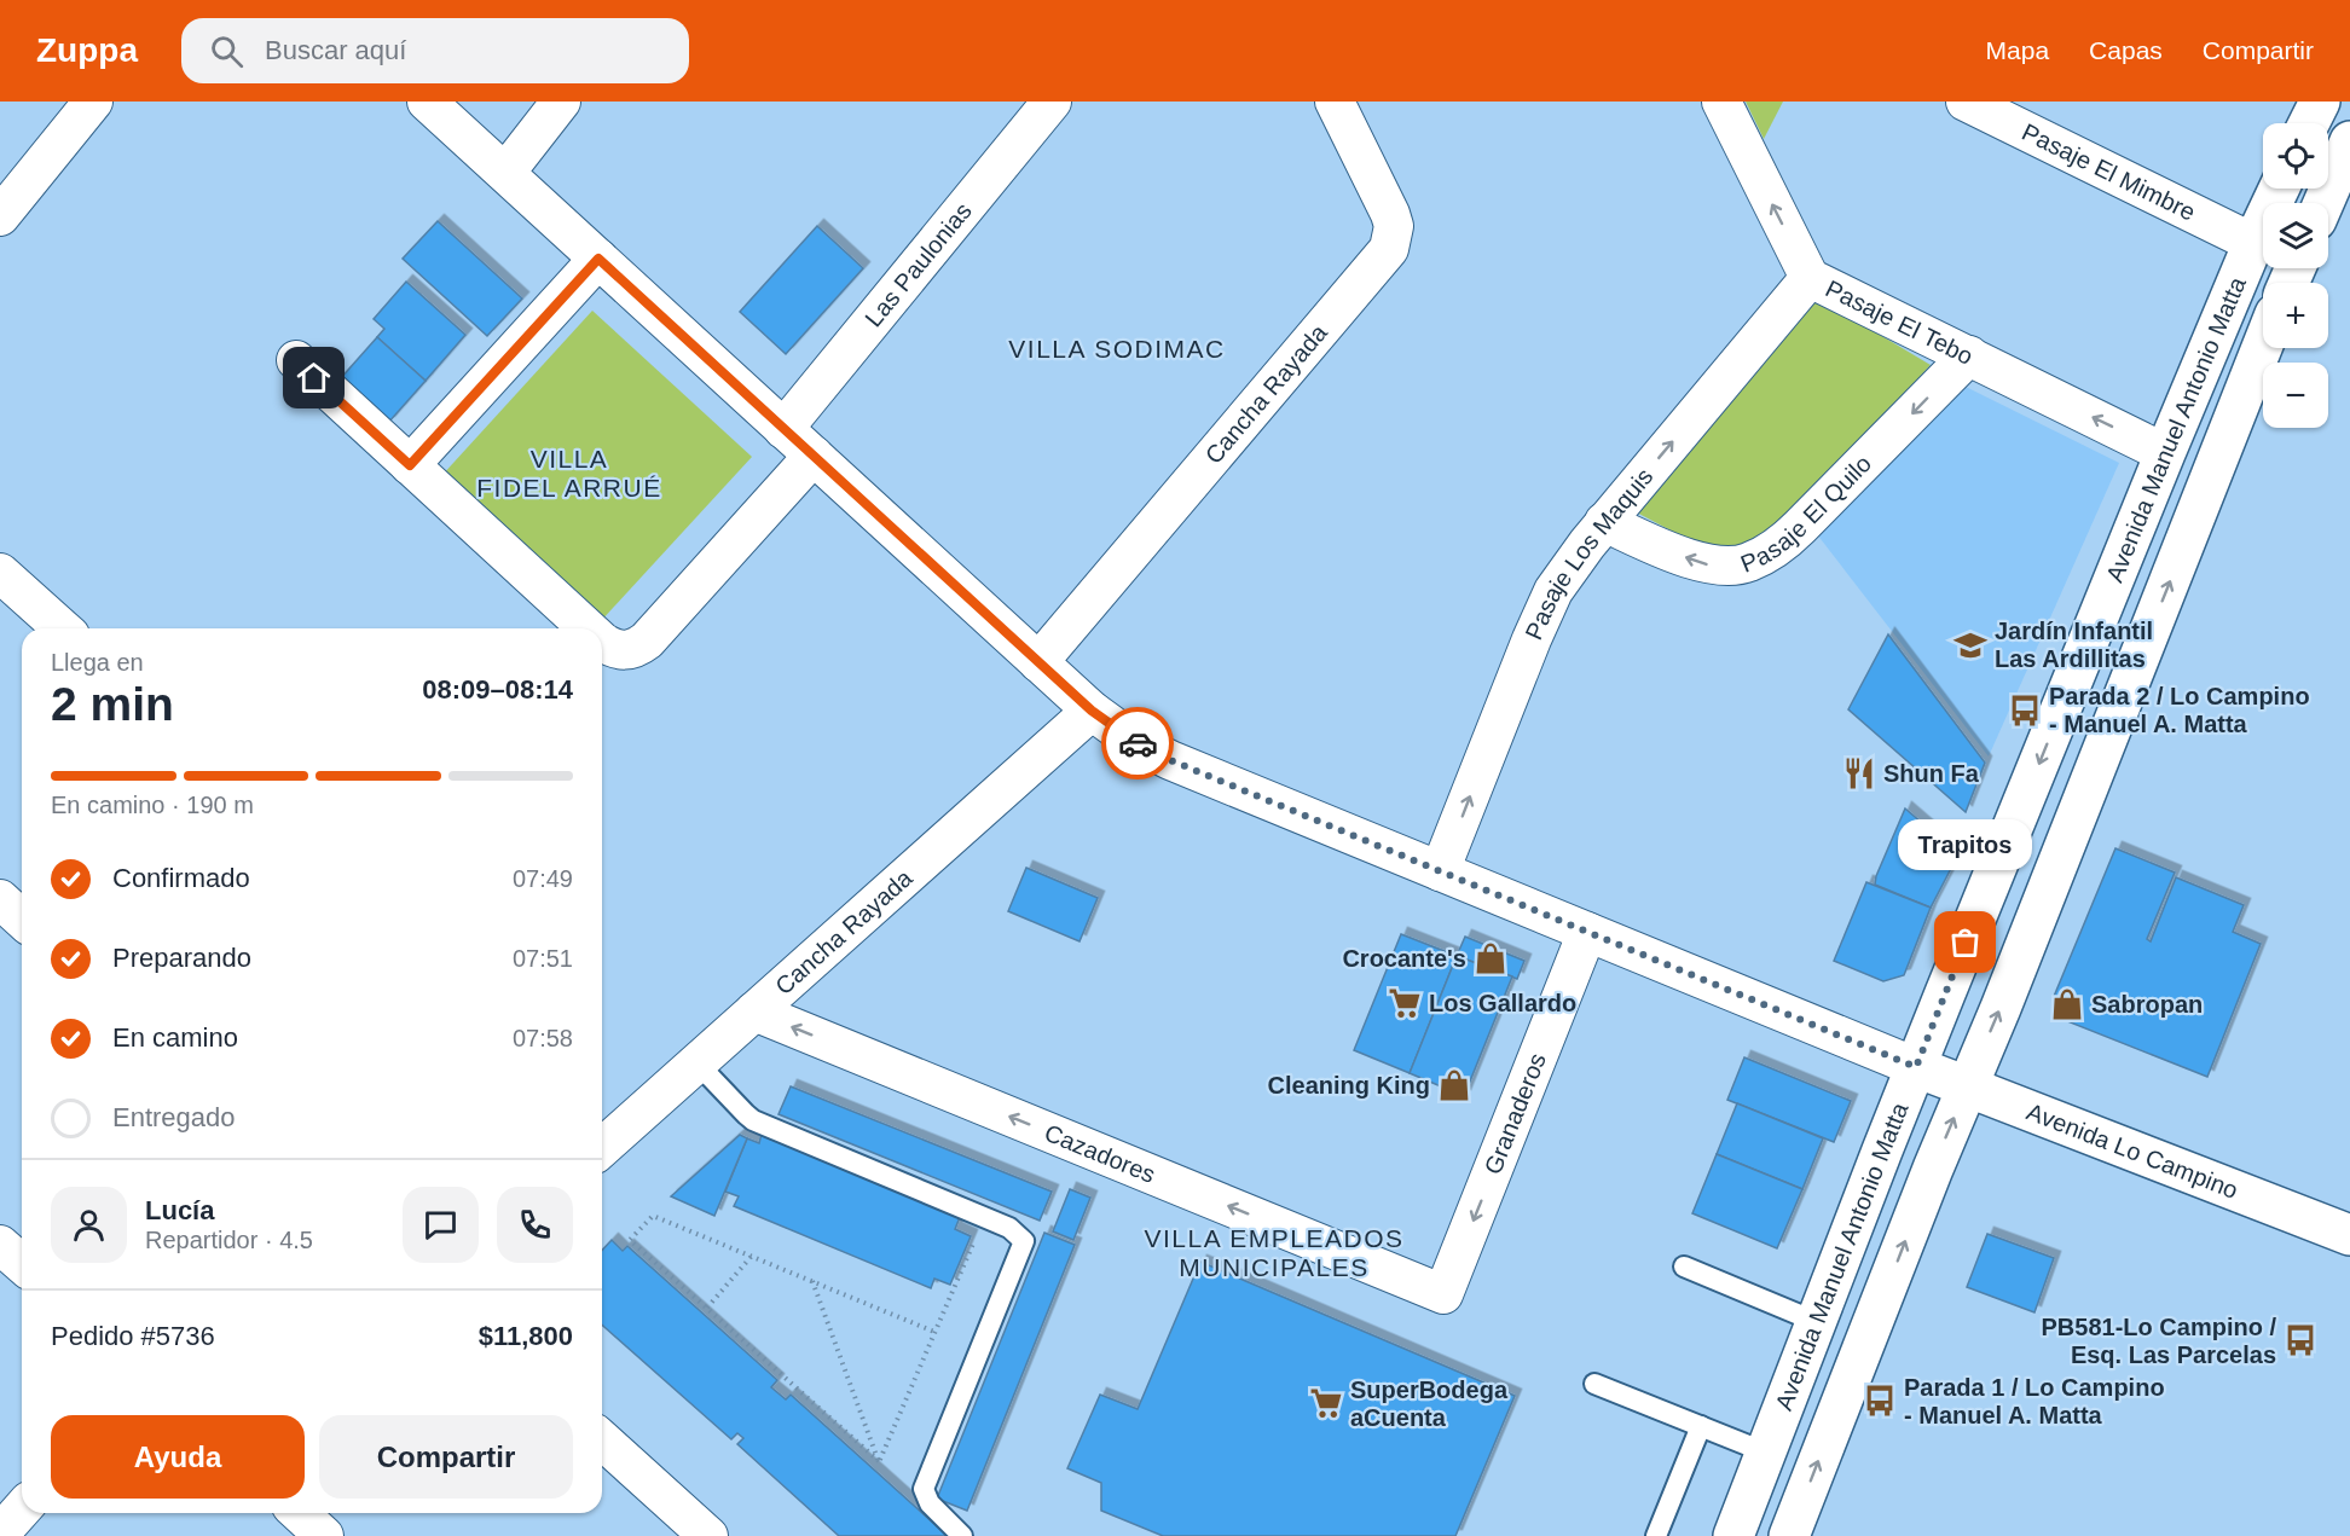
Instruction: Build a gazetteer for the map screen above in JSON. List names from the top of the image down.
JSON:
{
  "streets": {
    "main road": ["Avenida Manuel Antonio Matta", "Avenida Lo Campino"],
    "street": [
      "Pasaje El Mimbre",
      "Las Paulonias",
      "Pasaje El Tebo",
      "Cancha Rayada",
      "Pasaje El Quilo",
      "Pasaje Los Maquis",
      "Granaderos",
      "Cazadores"
    ]
  },
  "crossings": [
    ["Pasaje El Mimbre", "Avenida Manuel Antonio Matta"],
    ["Pasaje El Tebo", "Avenida Manuel Antonio Matta"],
    ["Pasaje El Tebo", "Pasaje El Quilo"],
    ["Pasaje El Tebo", "Pasaje Los Maquis"],
    ["Cancha Rayada", "Cazadores"],
    ["Avenida Manuel Antonio Matta", "Avenida Lo Campino"],
    ["Pasaje El Quilo", "Pasaje Los Maquis"],
    ["Granaderos", "Cazadores"]
  ],
  "one_way": [
    "Pasaje El Tebo",
    "Pasaje El Quilo",
    "Pasaje Los Maquis",
    "Granaderos",
    "Cazadores"
  ],
  "districts": ["VILLA SODIMAC", "VILLA FIDEL ARRUÉ", "VILLA EMPLEADOS MUNICIPALES"],
  "places": {
    "school or university": ["Jardín Infantil Las Ardillitas"],
    "bus stop": ["Parada 2 / Lo Campino - Manuel A. Matta", "PB581-Lo Campino / Esq. Las Parcelas", "Parada 1 / Lo Campino - Manuel A. Matta"],
    "restaurant": ["Shun Fa"],
    "other": ["Trapitos"],
    "shop": ["Crocante's", "Sabropan", "Cleaning King"],
    "supermarket": ["Los Gallardo", "SuperBodega aCuenta"]
  },
  "page": {
    "header": "Zuppa",
    "search": "Buscar aquí",
    "nav": ["Mapa", "Capas", "Compartir"],
    "map_buttons": ["+", "−"],
    "heading": ["2 min", "Llega en", "08:09–08:14"],
    "panel": [
      "Lucía",
      "Repartidor · 4.5",
      "Pedido #5736",
      "$11,800"
    ],
    "bar": "En camino · 190 m",
    "bubble": "Trapitos",
    "list": [
      ["Confirmado", "07:49"],
      ["Preparando", "07:51"],
      ["En camino", "07:58"],
      "Entregado"
    ],
    "buttons": ["Ayuda", "Compartir"]
  }
}
